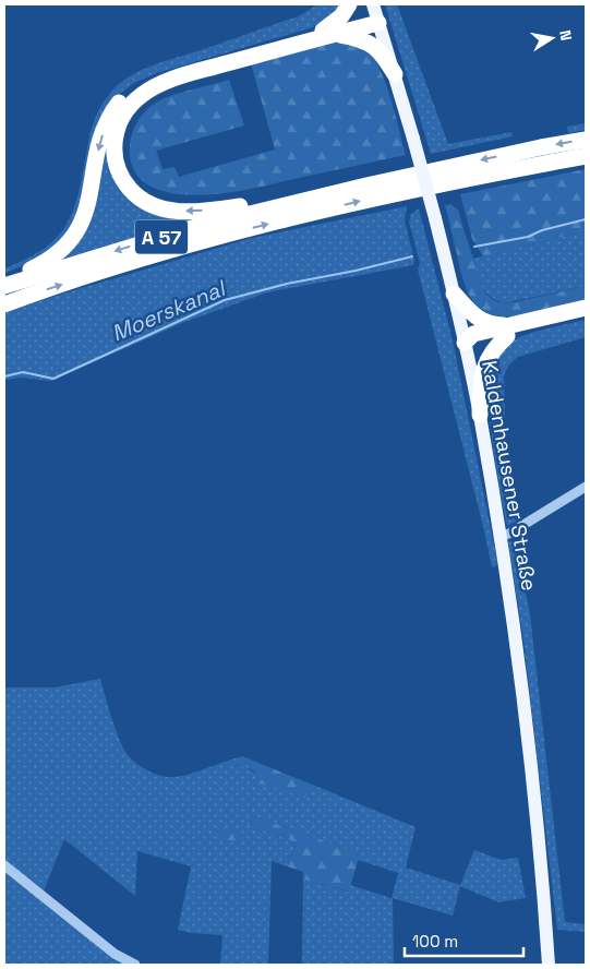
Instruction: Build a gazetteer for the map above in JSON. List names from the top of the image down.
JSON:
{
  "streets": {
    "highway": ["A 57"],
    "main road": ["Kaldenhausener Straße"]
  },
  "water": ["Moerskanal"],
  "scale_bar": "100 m",
  "north": "right"
}
